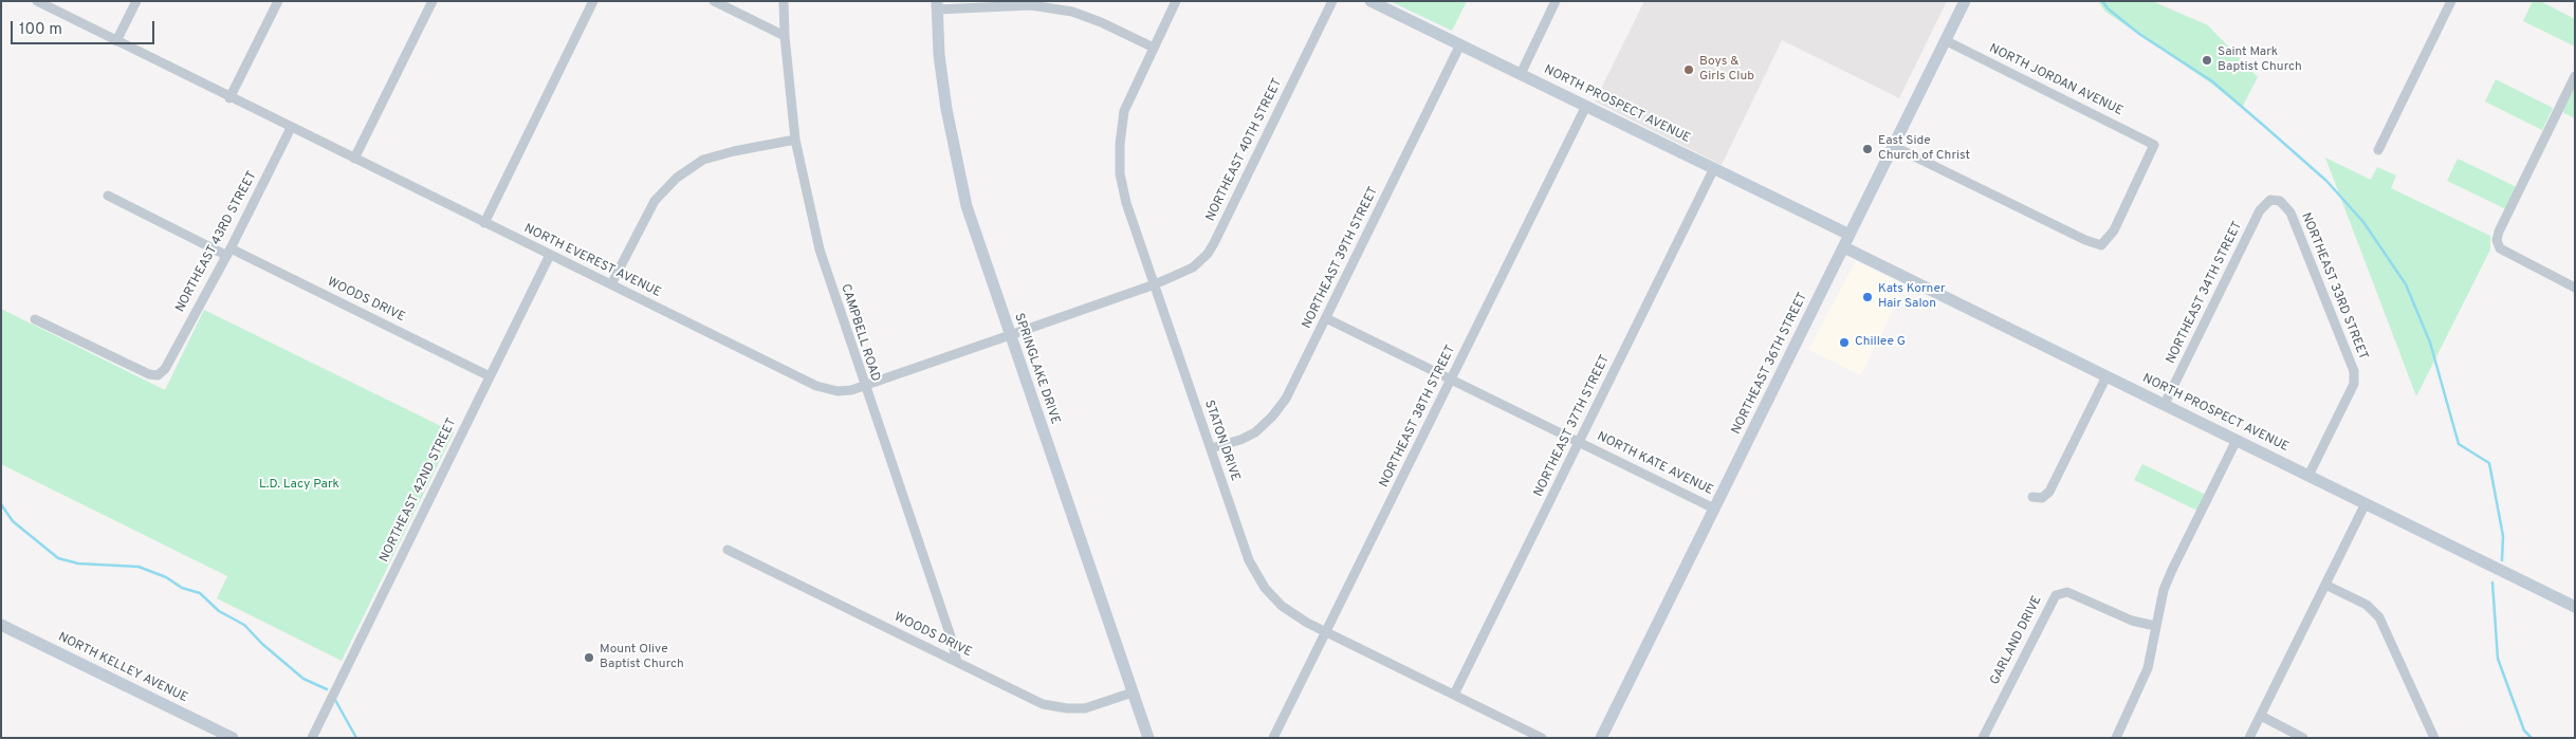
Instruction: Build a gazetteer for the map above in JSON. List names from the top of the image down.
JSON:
{
  "streets": {
    "street": [
      "NORTH JORDAN AVENUE",
      "NORTH PROSPECT AVENUE",
      "NORTHEAST 40TH STREET",
      "NORTHEAST 43RD STREET",
      "NORTHEAST 39TH STREET",
      "NORTH EVEREST AVENUE",
      "NORTHEAST 33RD STREET",
      "NORTHEAST 34TH STREET",
      "WOODS DRIVE",
      "CAMPBELL ROAD",
      "NORTHEAST 36TH STREET",
      "SPRINGLAKE DRIVE",
      "NORTHEAST 38TH STREET",
      "NORTHEAST 37TH STREET",
      "STATON DRIVE",
      "NORTH KATE AVENUE",
      "NORTHEAST 42ND STREET",
      "GARLAND DRIVE",
      "NORTH KELLEY AVENUE"
    ]
  },
  "crossings": [
    ["NORTH JORDAN AVENUE", "NORTHEAST 36TH STREET"],
    ["NORTH PROSPECT AVENUE", "NORTHEAST 39TH STREET"],
    ["NORTH PROSPECT AVENUE", "NORTHEAST 33RD STREET"],
    ["NORTH PROSPECT AVENUE", "NORTHEAST 34TH STREET"],
    ["NORTH PROSPECT AVENUE", "NORTHEAST 36TH STREET"],
    ["NORTH PROSPECT AVENUE", "NORTHEAST 38TH STREET"],
    ["NORTH PROSPECT AVENUE", "NORTHEAST 37TH STREET"],
    ["NORTHEAST 40TH STREET", "NORTH EVEREST AVENUE"],
    ["NORTHEAST 40TH STREET", "STATON DRIVE"],
    ["NORTHEAST 43RD STREET", "NORTH EVEREST AVENUE"],
    ["NORTHEAST 43RD STREET", "WOODS DRIVE"],
    ["NORTHEAST 39TH STREET", "STATON DRIVE"],
    ["NORTHEAST 39TH STREET", "NORTH KATE AVENUE"],
    ["NORTH EVEREST AVENUE", "CAMPBELL ROAD"],
    ["NORTH EVEREST AVENUE", "SPRINGLAKE DRIVE"],
    ["NORTH EVEREST AVENUE", "STATON DRIVE"],
    ["NORTH EVEREST AVENUE", "NORTHEAST 42ND STREET"],
    ["NORTHEAST 33RD STREET", "NORTHEAST 34TH STREET"],
    ["WOODS DRIVE", "CAMPBELL ROAD"],
    ["WOODS DRIVE", "SPRINGLAKE DRIVE"],
    ["WOODS DRIVE", "NORTHEAST 42ND STREET"],
    ["NORTHEAST 36TH STREET", "NORTH KATE AVENUE"],
    ["NORTHEAST 38TH STREET", "STATON DRIVE"],
    ["NORTHEAST 38TH STREET", "NORTH KATE AVENUE"],
    ["NORTHEAST 37TH STREET", "STATON DRIVE"],
    ["NORTHEAST 37TH STREET", "NORTH KATE AVENUE"]
  ],
  "parks": ["L.D. Lacy Park"],
  "places": [
    "Saint Mark Baptist Church",
    "Boys & Girls Club",
    "East Side Church of Christ",
    "Kats Korner Hair Salon",
    "Chillee G",
    "Mount Olive Baptist Church"
  ],
  "scale_bar": "100 m"
}
